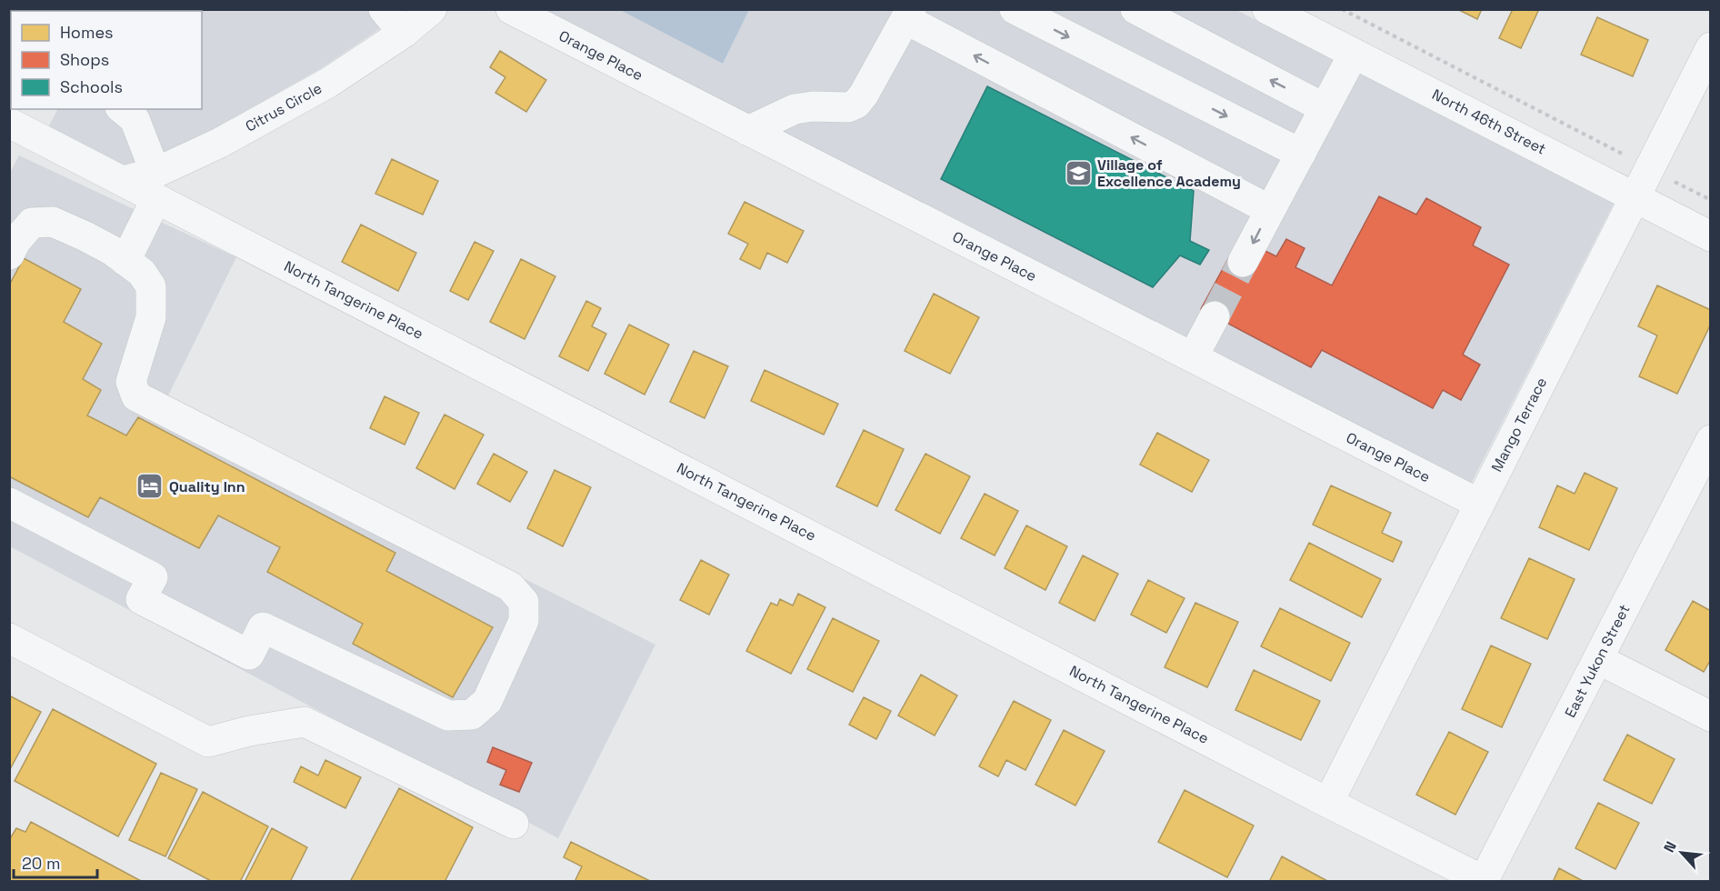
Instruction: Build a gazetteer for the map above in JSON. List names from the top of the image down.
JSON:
{
  "streets": {
    "street": [
      "Orange Place",
      "Citrus Circle",
      "North 46th Street",
      "North Tangerine Place",
      "Mango Terrace",
      "East Yukon Street"
    ]
  },
  "crossings": [
    ["Orange Place", "Mango Terrace"],
    ["Citrus Circle", "North Tangerine Place"],
    ["North 46th Street", "Mango Terrace"],
    ["North Tangerine Place", "Mango Terrace"],
    ["North Tangerine Place", "East Yukon Street"]
  ],
  "places": {
    "school or university": ["Village of Excellence Academy"],
    "hotel": ["Quality Inn"]
  },
  "legend": ["Homes", "Shops", "Schools"],
  "scale_bar": "20 m",
  "north": "top left"
}
